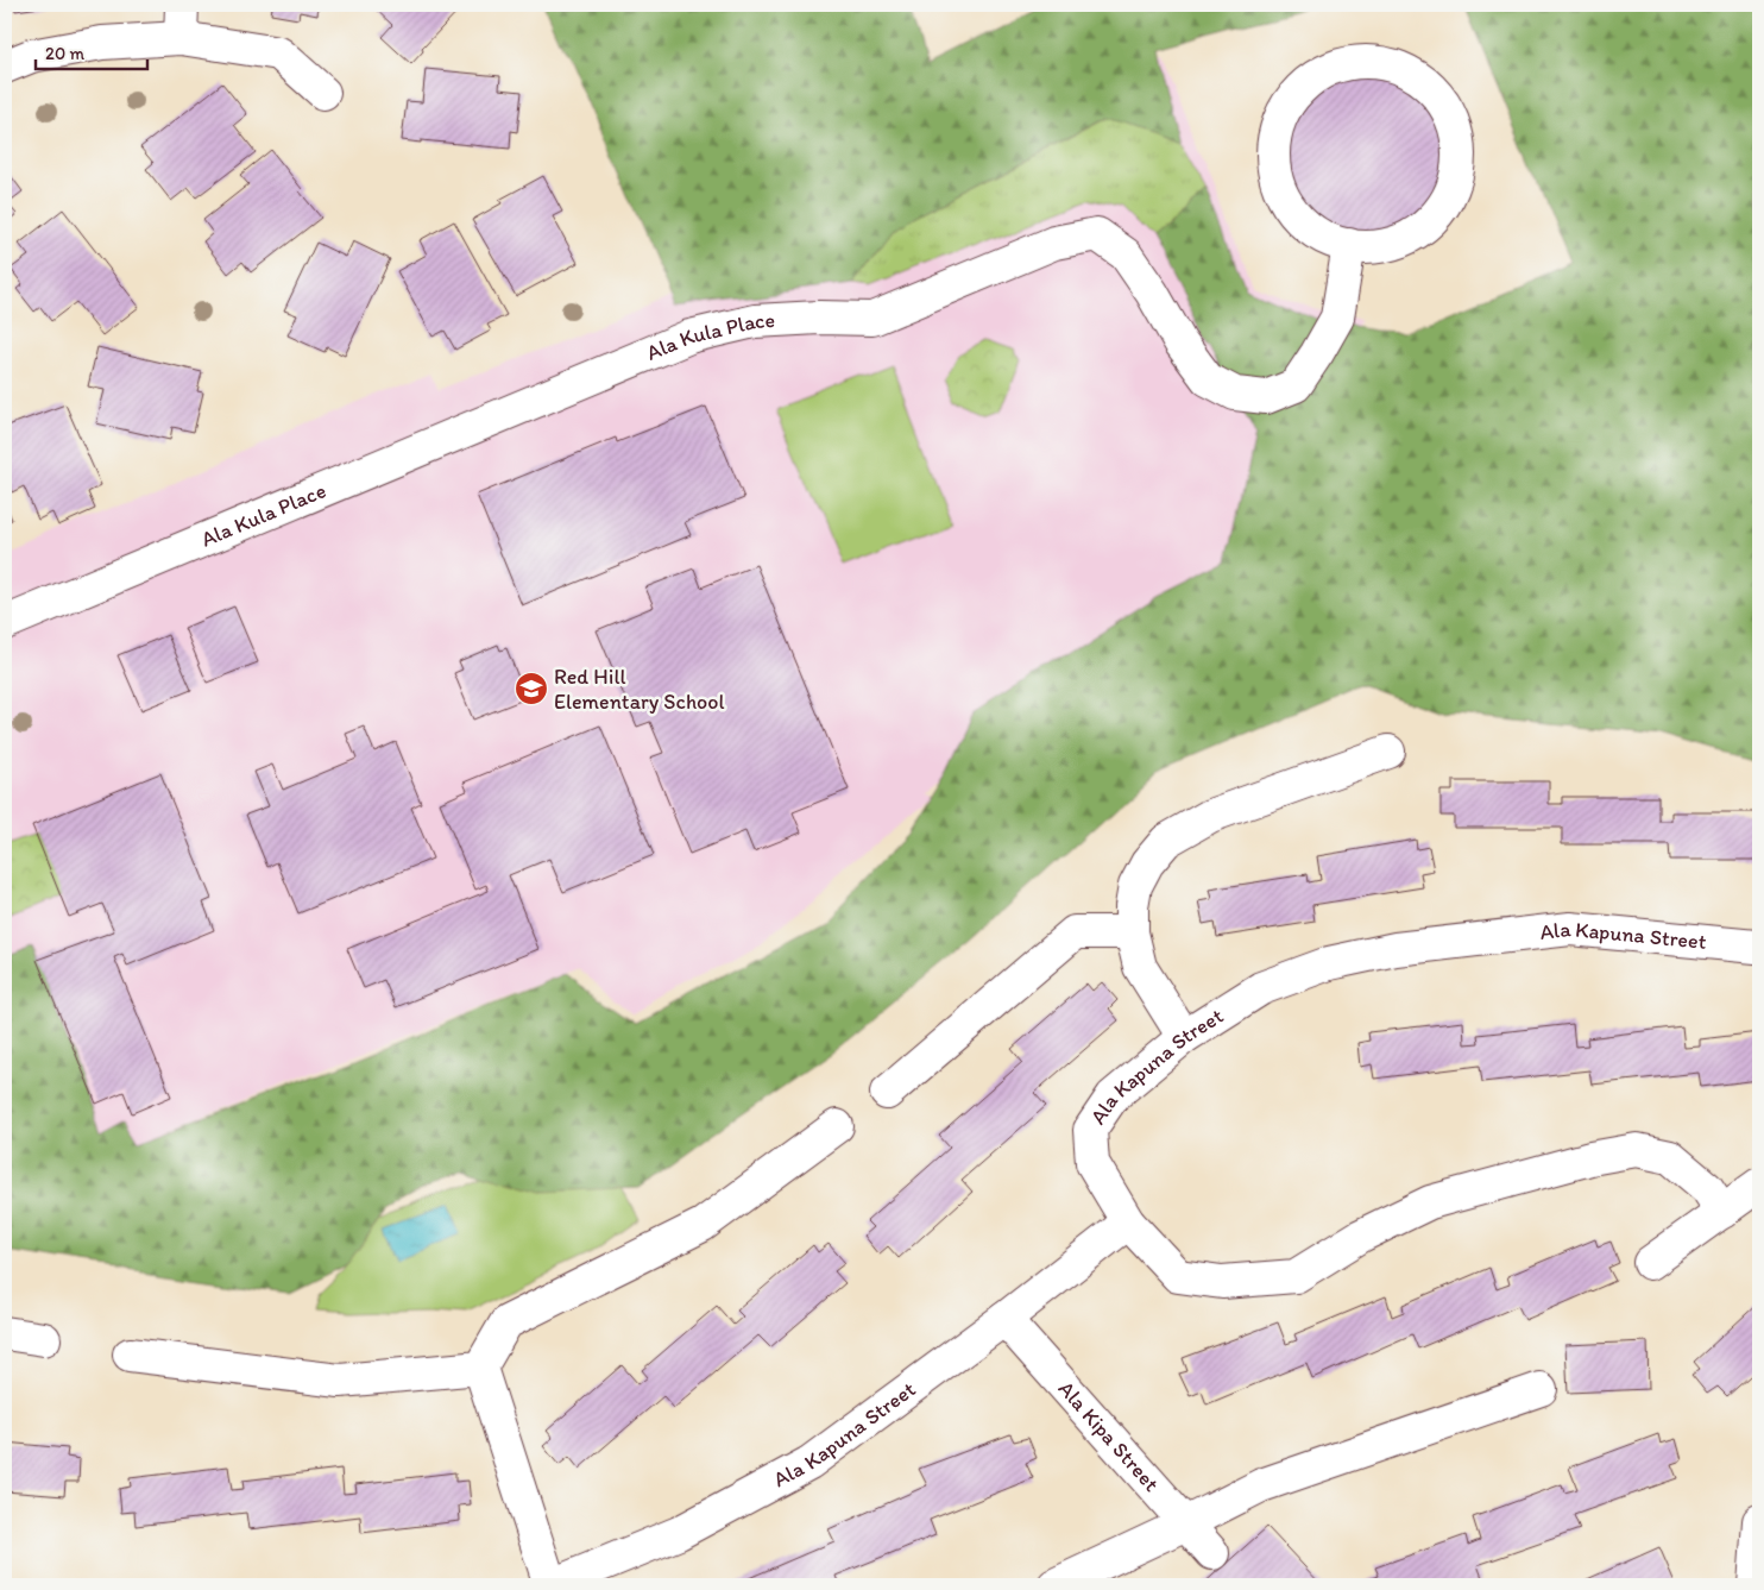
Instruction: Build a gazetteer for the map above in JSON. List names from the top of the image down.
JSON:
{
  "streets": {
    "street": ["Ala Kula Place", "Ala Kapuna Street", "Ala Kipa Street"]
  },
  "crossings": [
    ["Ala Kapuna Street", "Ala Kipa Street"]
  ],
  "places": {
    "school or university": ["Red Hill Elementary School"]
  },
  "scale_bar": "20 m"
}
